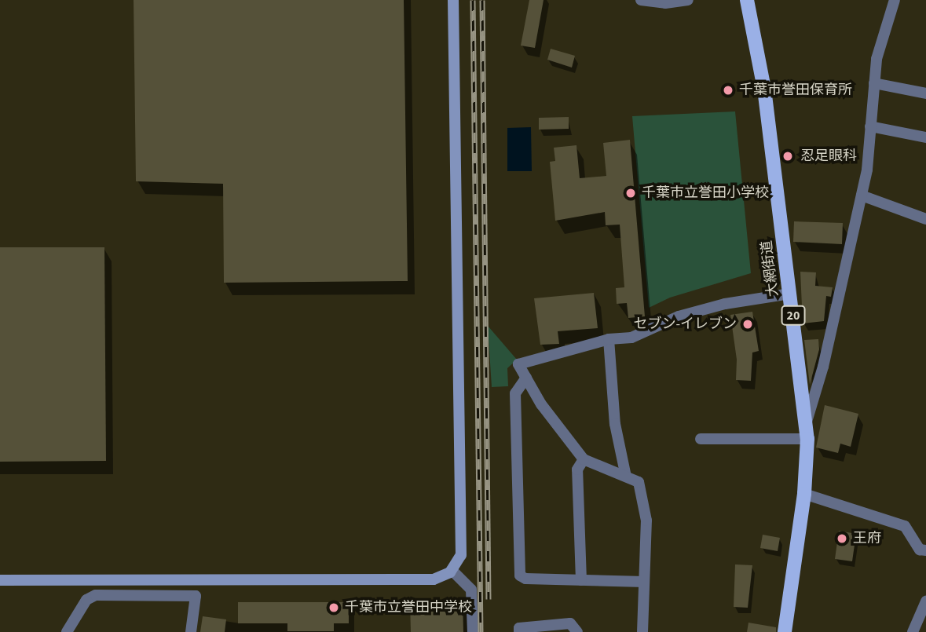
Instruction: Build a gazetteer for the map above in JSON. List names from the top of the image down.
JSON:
{
  "streets": {
    "main road": ["大網街道", "20"]
  },
  "places": [
    "千葉市誉田保育所",
    "忍足眼科",
    "千葉市立誉田小学校",
    "セブン-イレブン",
    "王府",
    "千葉市立誉田中学校"
  ]
}
